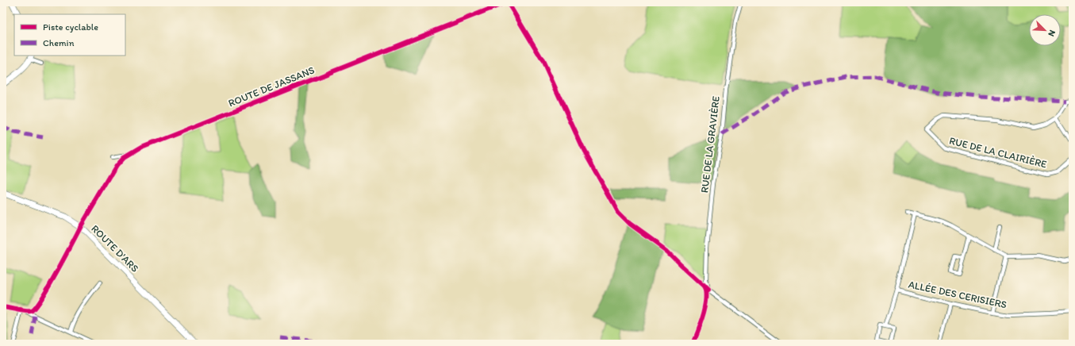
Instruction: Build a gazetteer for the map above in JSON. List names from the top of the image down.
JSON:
{
  "streets": {
    "main road": ["ROUTE D'ARS"],
    "street": [
      "ROUTE DE JASSANS",
      "RUE DE LA GRAVIÈRE",
      "RUE DE LA CLAIRIÈRE",
      "ALLÉE DES CERISIERS"
    ]
  },
  "crossings": [
    ["ROUTE DE JASSANS", "ROUTE D'ARS"]
  ],
  "legend": ["Piste cyclable", "Chemin"],
  "north": "bottom right"
}
